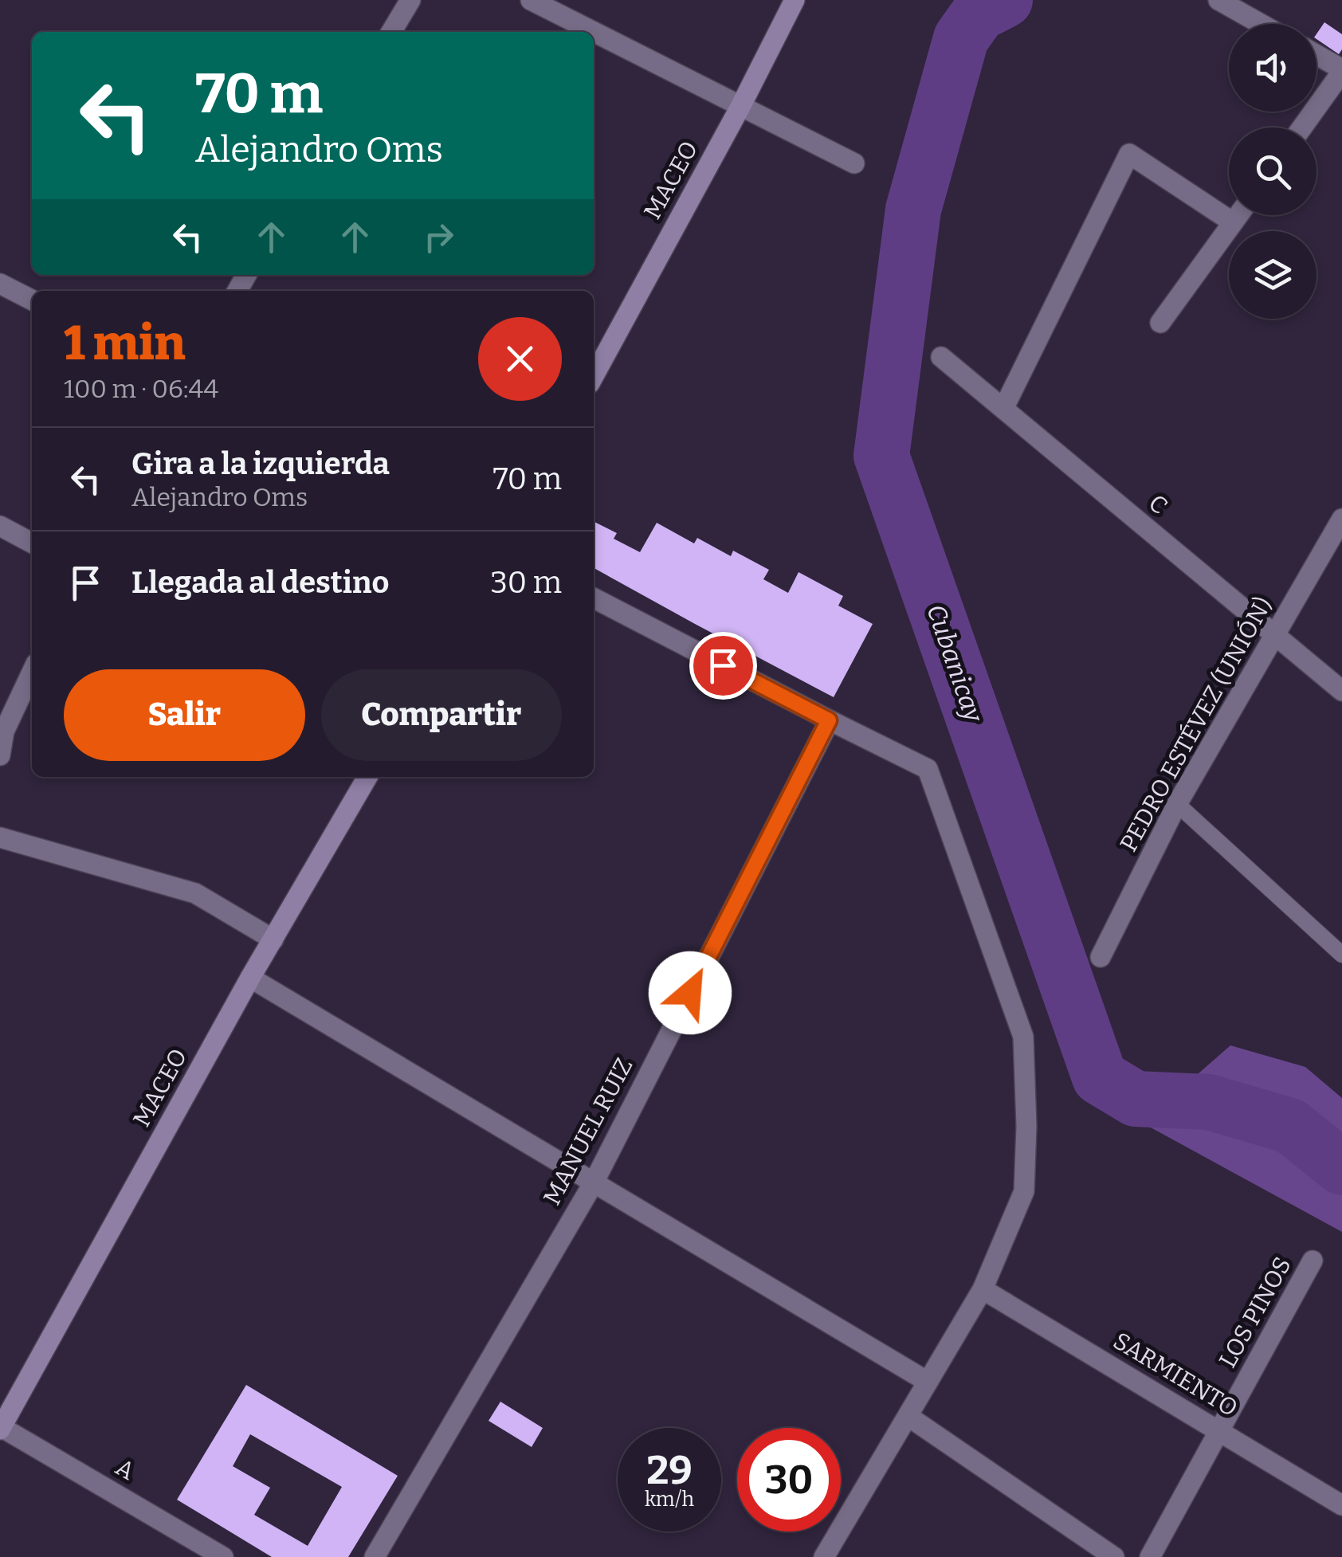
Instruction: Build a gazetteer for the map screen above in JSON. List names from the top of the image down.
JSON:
{
  "streets": {
    "main road": ["MACEO"],
    "street": [
      "C",
      "PEDRO ESTÉVEZ (UNIÓN)",
      "MANUEL RUIZ",
      "LOS PINOS",
      "SARMIENTO",
      "A"
    ]
  },
  "crossings": [
    ["MACEO", "A"],
    ["C", "PEDRO ESTÉVEZ (UNIÓN)"],
    ["LOS PINOS", "SARMIENTO"]
  ],
  "water": ["Cubanicay"],
  "page": {
    "turn": ["70 m", "Alejandro Oms"],
    "heading": ["1 min", "100 m · 06:44"],
    "list": [
      {
        "name": "Gira a la izquierda",
        "note": "Alejandro Oms",
        "value": "70 m"
      },
      {
        "name": "Llegada al destino",
        "value": "30 m"
      }
    ],
    "buttons": ["Salir", "Compartir"],
    "speed": "29 km/h",
    "limit": "30"
  }
}
